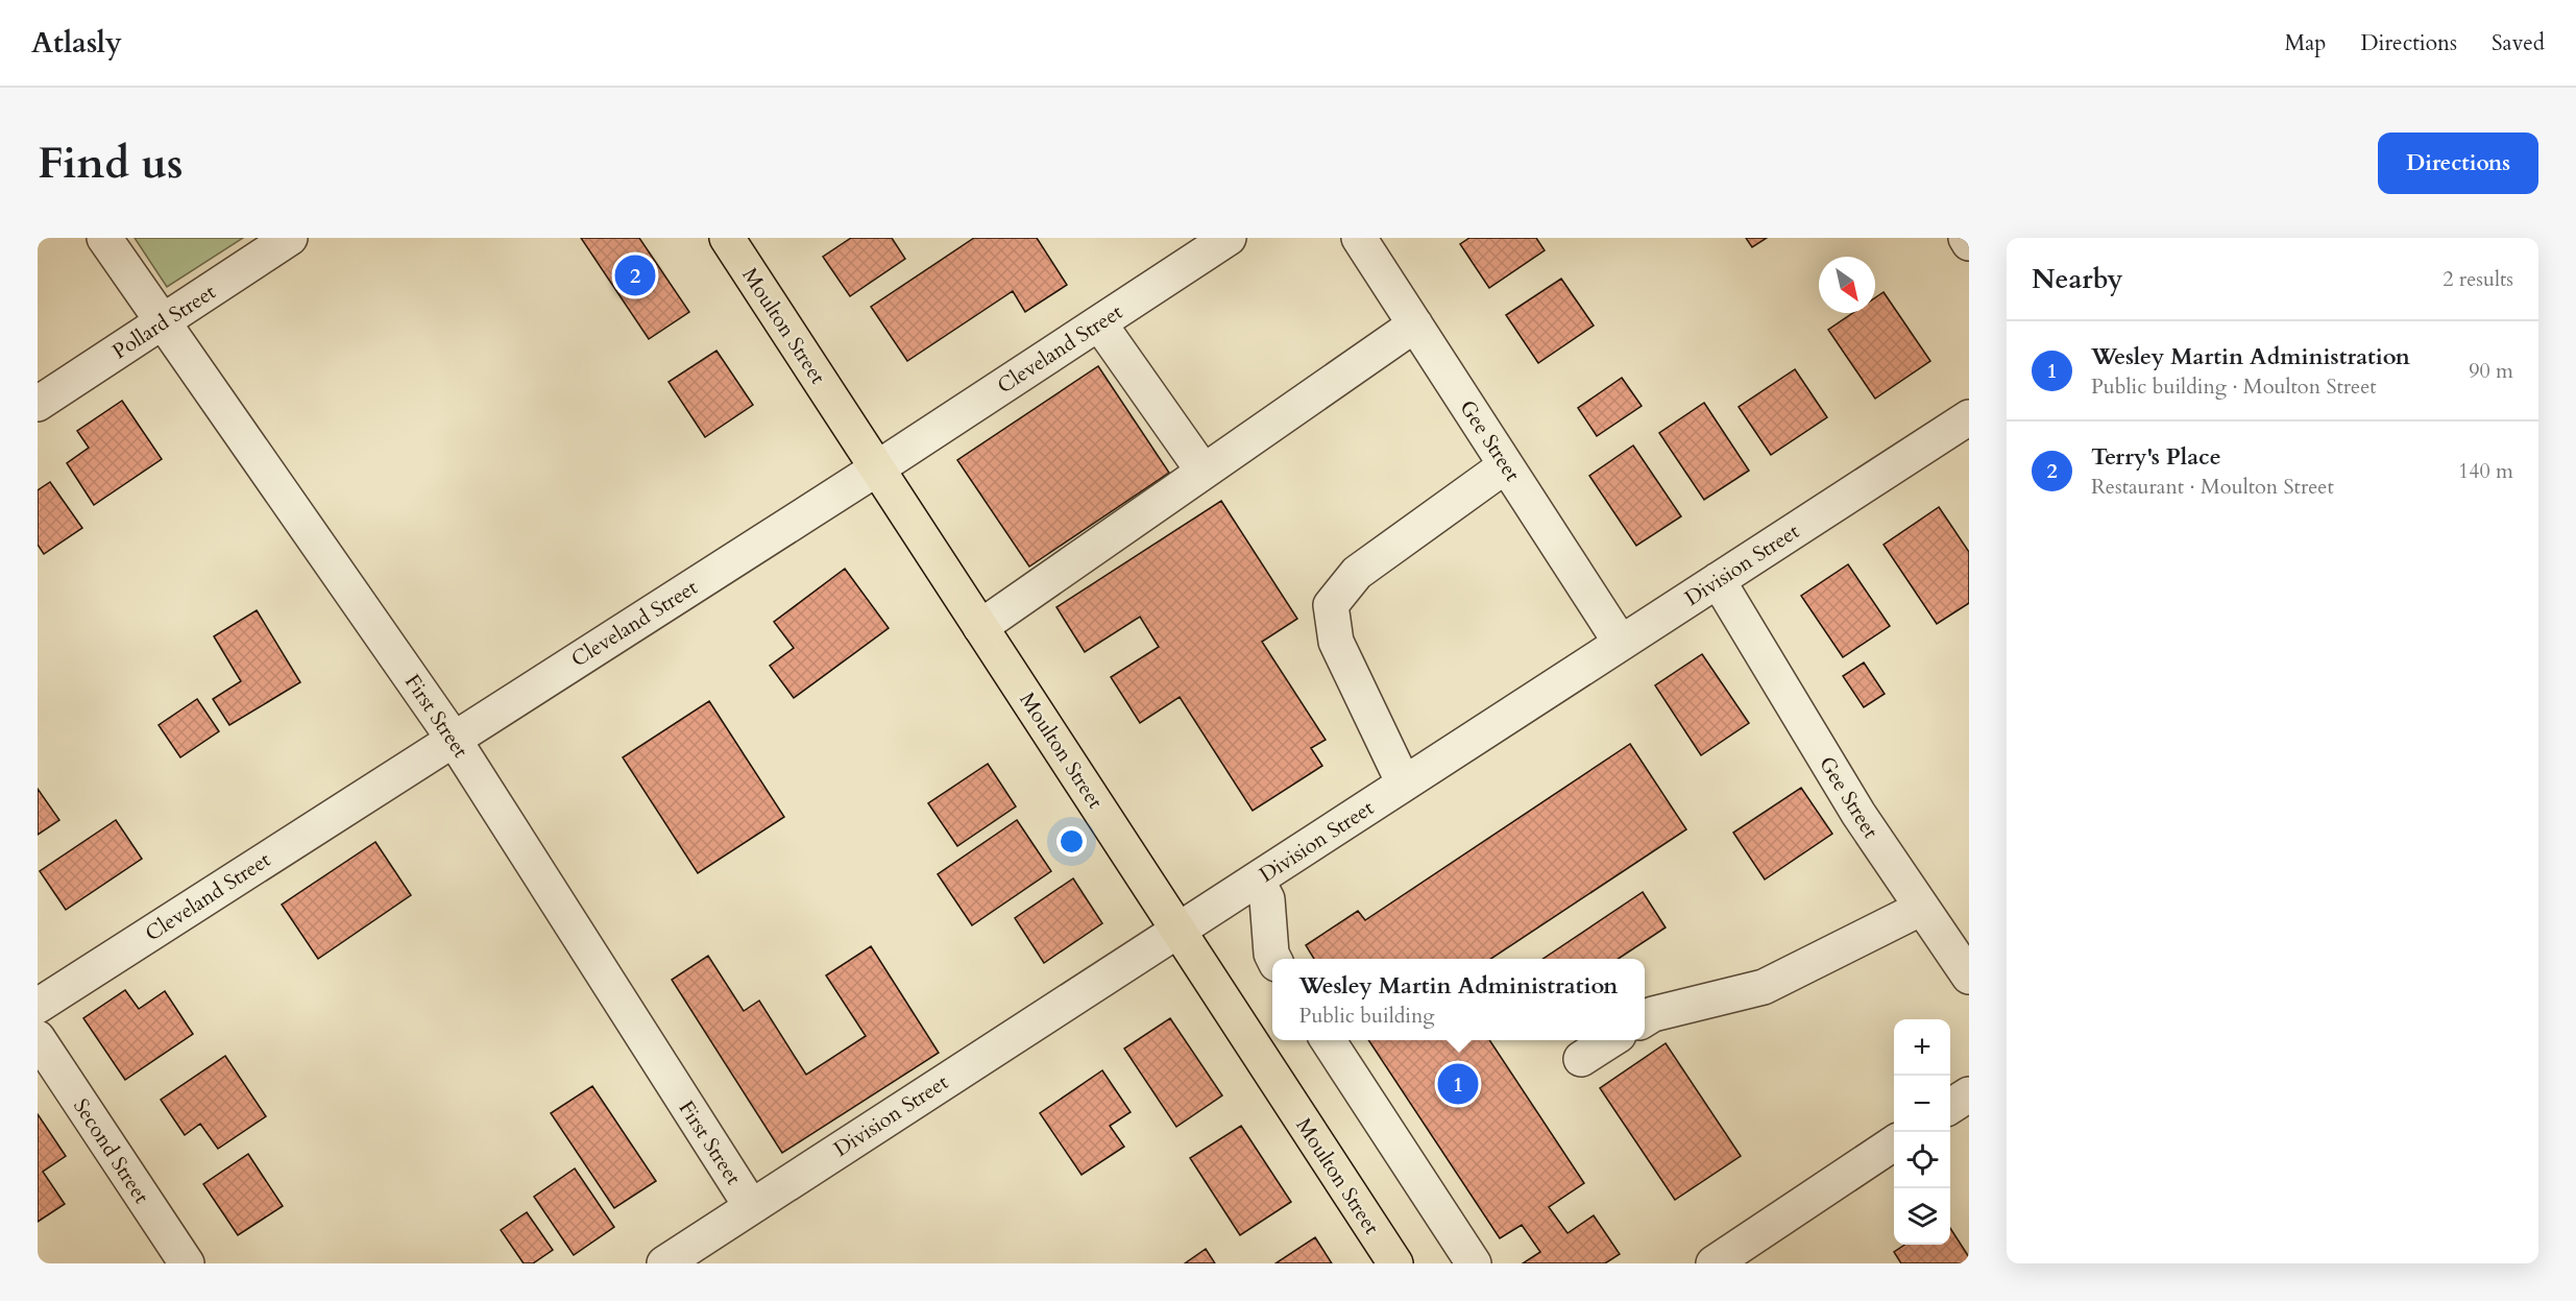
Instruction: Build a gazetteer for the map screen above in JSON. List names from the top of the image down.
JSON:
{
  "streets": {
    "main road": ["Moulton Street"],
    "street": [
      "Pollard Street",
      "Cleveland Street",
      "Gee Street",
      "Division Street",
      "First Street",
      "Second Street"
    ]
  },
  "crossings": [
    ["Pollard Street", "First Street"],
    ["Moulton Street", "Cleveland Street"],
    ["Moulton Street", "Division Street"],
    ["Cleveland Street", "First Street"],
    ["Gee Street", "Division Street"],
    ["Division Street", "First Street"]
  ],
  "north": "bottom right",
  "page": {
    "header": "Atlasly",
    "nav": ["Map", "Directions", "Saved"],
    "buttons": "Directions",
    "title": "Find us",
    "heading": ["Nearby", "2 results"],
    "pins": ["2", "1"],
    "list": [
      {
        "mark": "1",
        "name": "Wesley Martin Administration",
        "note": "Public building · Moulton Street",
        "value": "90 m"
      },
      {
        "mark": "2",
        "name": "Terry's Place",
        "note": "Restaurant · Moulton Street",
        "value": "140 m"
      }
    ],
    "popup": ["Wesley Martin Administration", "Public building"],
    "map_buttons": ["+", "−"]
  }
}
